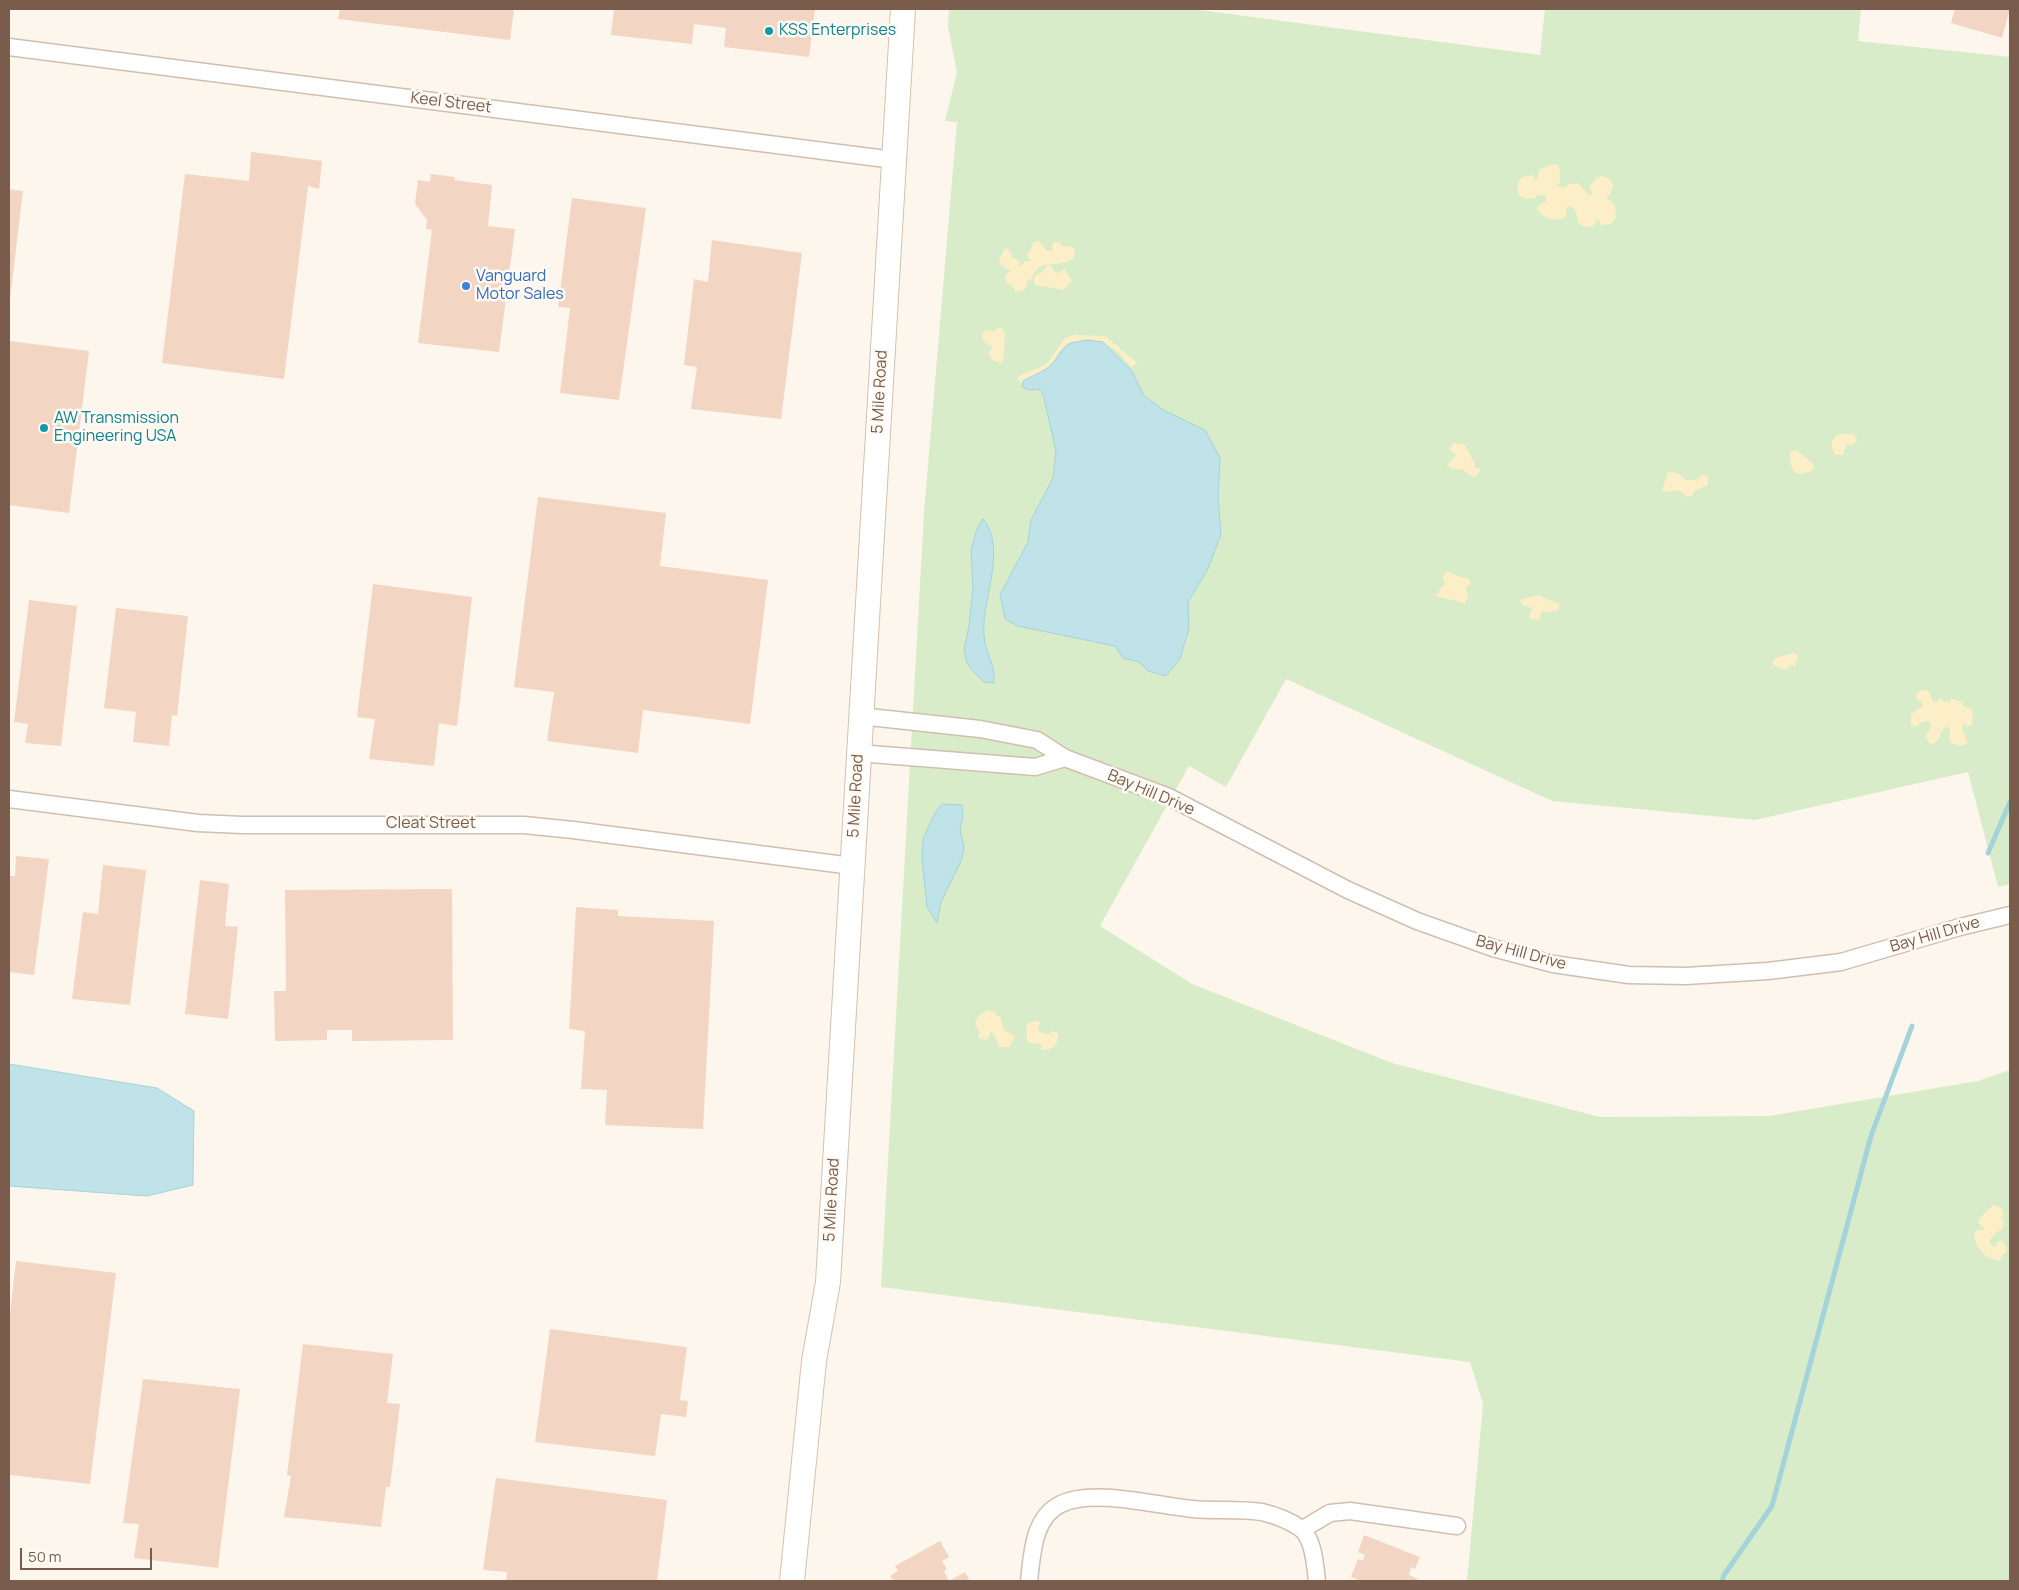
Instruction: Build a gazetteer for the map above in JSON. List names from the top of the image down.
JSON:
{
  "streets": {
    "street": [
      "Keel Street",
      "5 Mile Road",
      "Bay Hill Drive",
      "Cleat Street"
    ]
  },
  "crossings": [
    ["Keel Street", "5 Mile Road"],
    ["5 Mile Road", "Bay Hill Drive"],
    ["5 Mile Road", "Cleat Street"]
  ],
  "places": ["KSS Enterprises", "Vanguard Motor Sales", "AW Transmission Engineering USA"],
  "scale_bar": "50 m"
}
